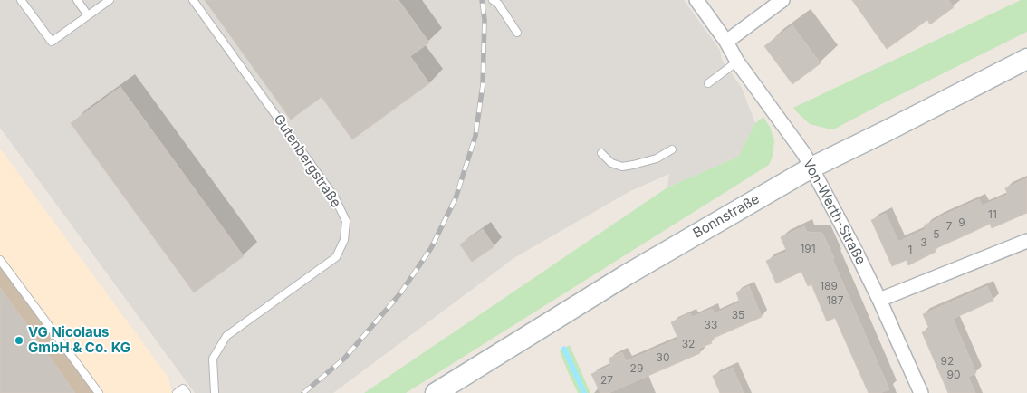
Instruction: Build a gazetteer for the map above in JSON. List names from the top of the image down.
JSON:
{
  "streets": {
    "main road": ["Bonnstraße"],
    "street": ["Von-Werth-Straße"],
    "lane": ["Gutenbergstraße"]
  },
  "crossings": [
    ["Von-Werth-Straße", "Bonnstraße"]
  ],
  "places": ["VG Nicolaus GmbH & Co. KG"],
  "house_numbers": [
    "11",
    "9",
    "7",
    "5",
    "3",
    "191",
    "1",
    "189",
    "187",
    "35",
    "33",
    "32",
    "30",
    "92",
    "29",
    "90",
    "27"
  ]
}
